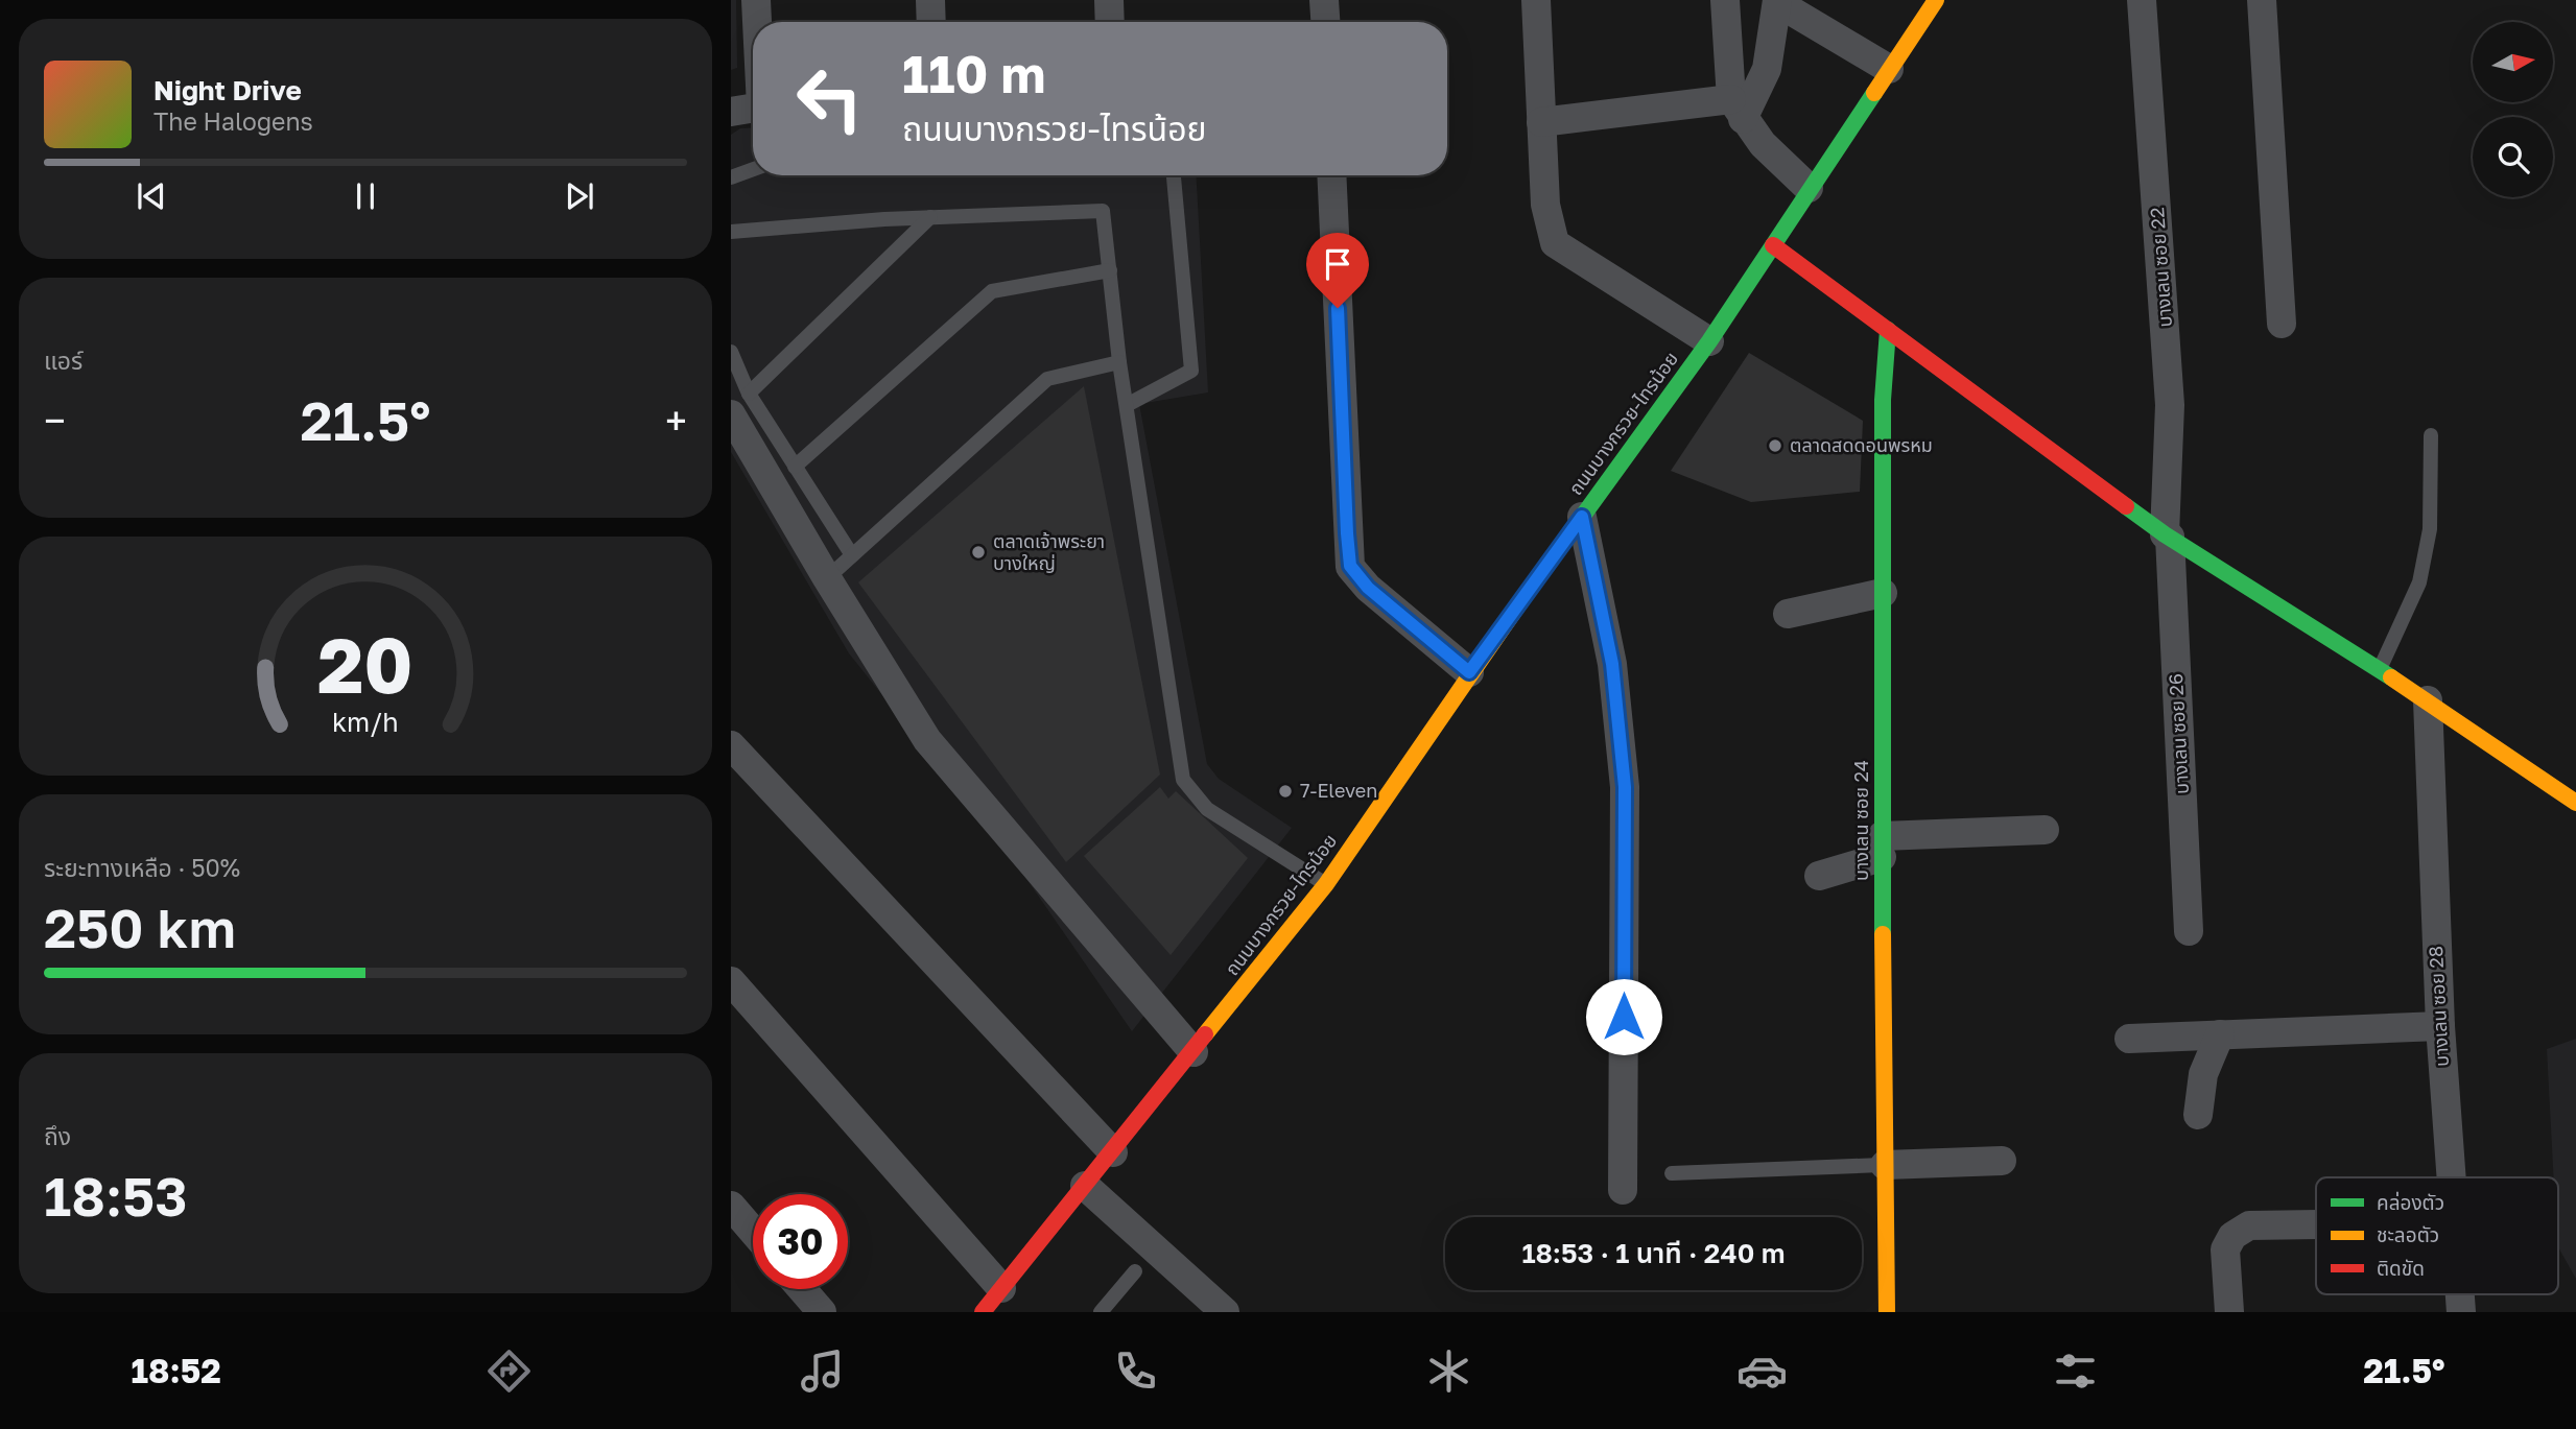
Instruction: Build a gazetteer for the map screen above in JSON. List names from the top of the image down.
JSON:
{
  "streets": {
    "street": [
      "บางเลน ซอย 22",
      "ถนนบางกรวย-ไทรน้อย",
      "บางเลน ซอย 26",
      "บางเลน ซอย 24",
      "บางเลน ซอย 28"
    ]
  },
  "crossings": [
    ["บางเลน ซอย 22", "บางเลน ซอย 26"]
  ],
  "places": ["ตลาดสดดอนพรหม", "ตลาดเจ้าพระยา บางใหญ่", "7-Eleven"],
  "legend": ["คล่องตัว", "ชะลอตัว", "ติดขัด"],
  "north": "right",
  "page": {
    "turn": ["110 m", "ถนนบางกรวย-ไทรน้อย"],
    "song": ["Night Drive", "The Halogens"],
    "tile": [
      "แอร์",
      ["ระยะทางเหลือ · 50%", "250 km"],
      ["ถึง", "18:53"]
    ],
    "heat": ["−", "21.5°", "+"],
    "limit": "30",
    "trip": "18:53 · 1 นาที · 240 m",
    "tabs": ["18:52", "21.5°"],
    "gauge": ["20", "km/h"]
  }
}
